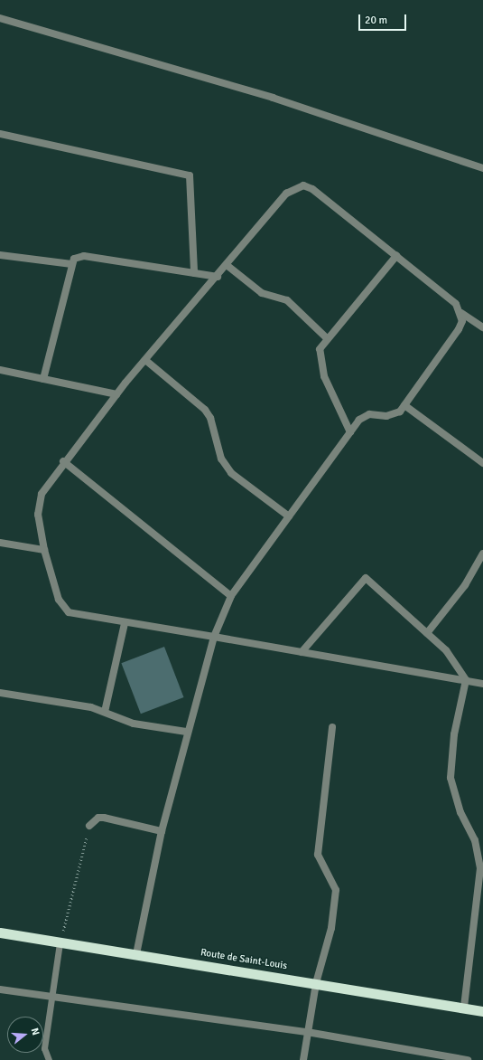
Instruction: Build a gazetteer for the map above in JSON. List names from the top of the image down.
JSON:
{
  "streets": {
    "highway": ["Route de Saint-Louis"]
  },
  "scale_bar": "20 m",
  "north": "right"
}
